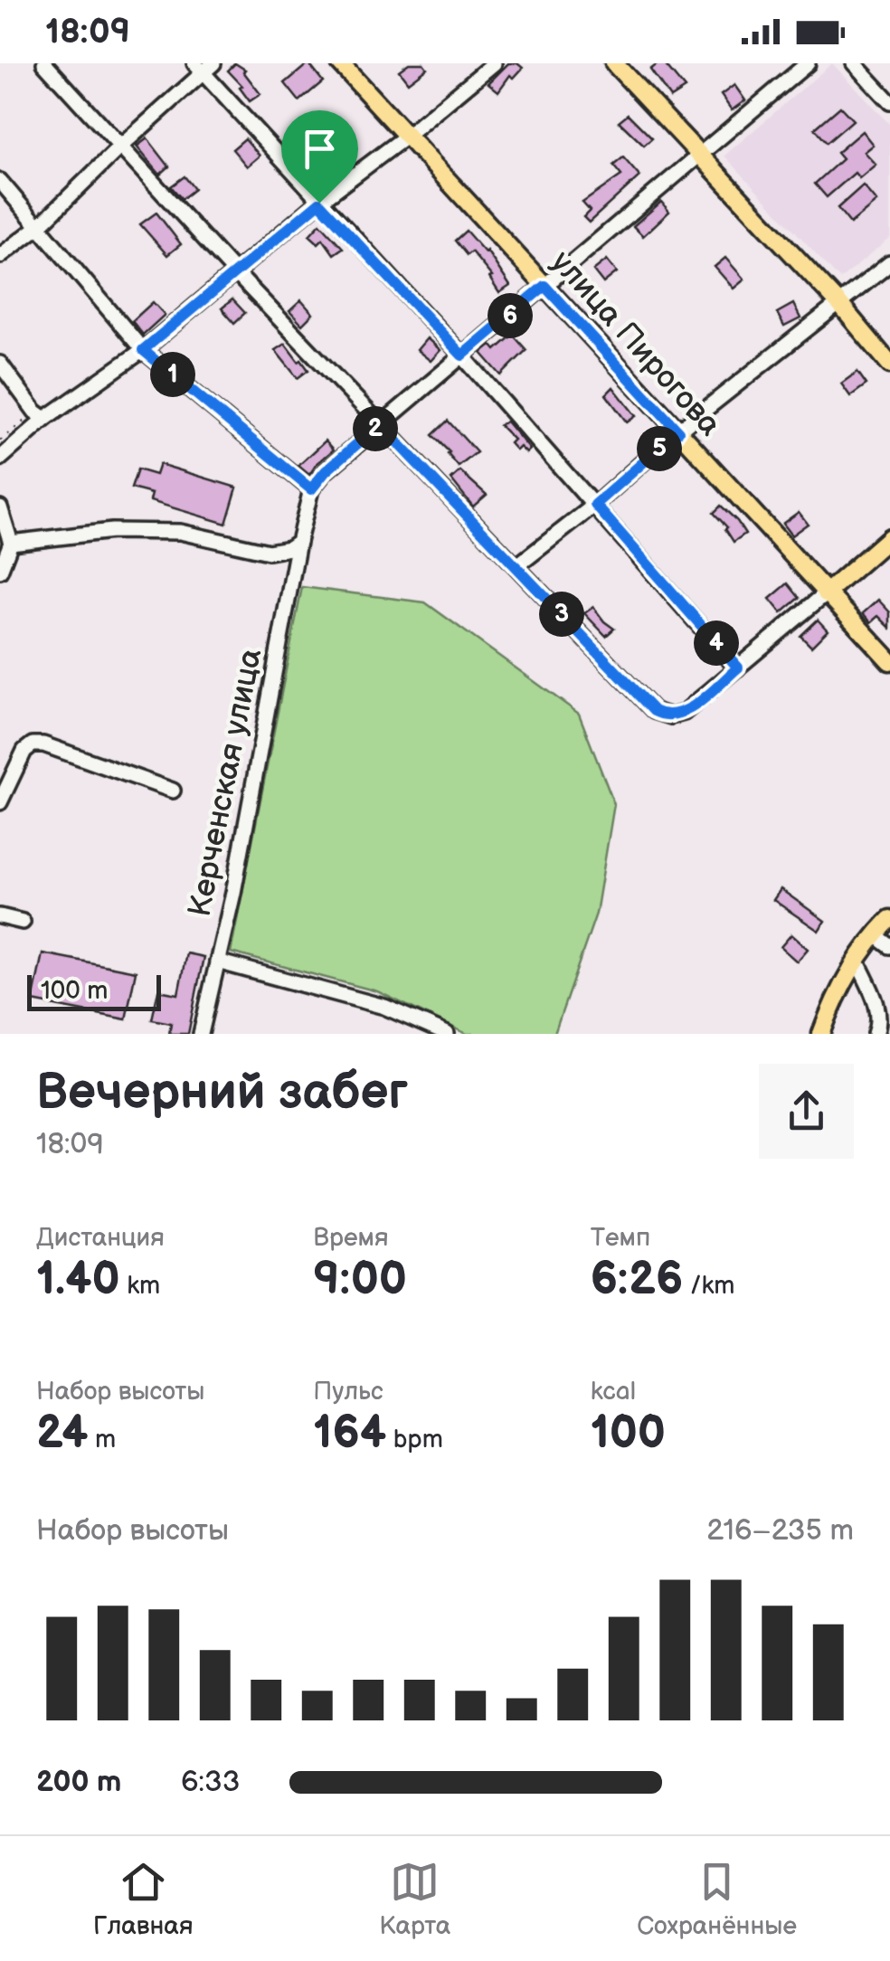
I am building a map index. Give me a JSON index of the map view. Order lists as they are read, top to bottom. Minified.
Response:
{"streets":{"main road":["улица Пирогова"],"street":["Керченская улица"]},"scale_bar":"100 m","page":{"status":"18:09","pins":["6","1","2","5","3","4"],"scale":"100 m","heading":["Вечерний забег","18:09"],"stats":[["Дистанция","1.40 km"],["Время","9:00"],["Темп","6:26 /km"],["Набор высоты","24 m"],["Пульс","164 bpm"],["kcal","100"]],"chart":["Набор высоты","216–235 m"],"list":[{"name":"200 m","note":"6:33"}],"tabs":["Главная","Карта","Сохранённые"]}}
